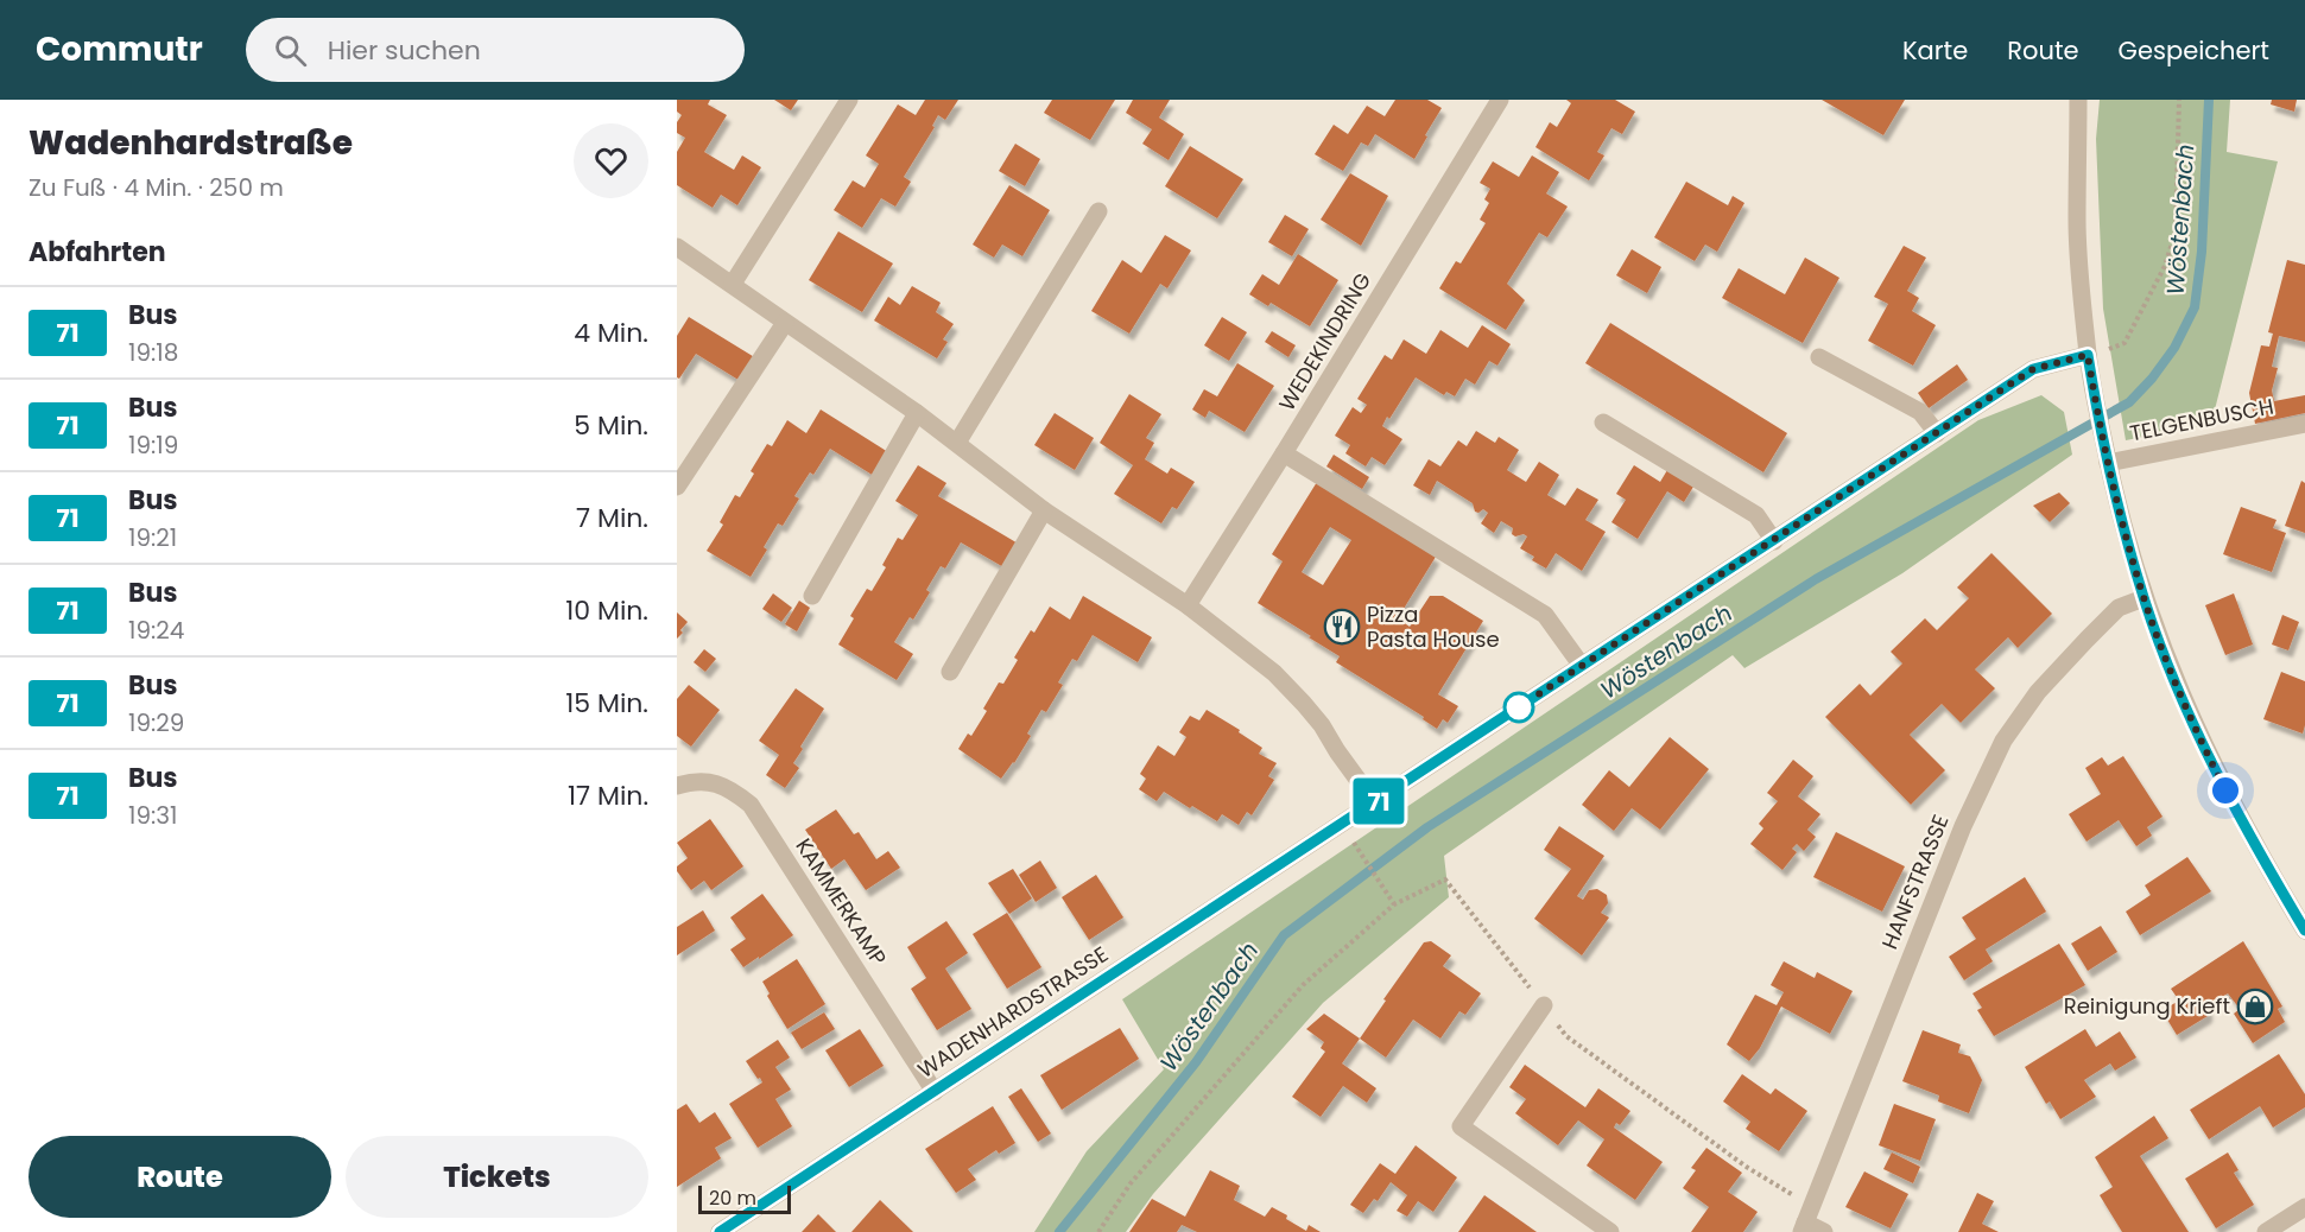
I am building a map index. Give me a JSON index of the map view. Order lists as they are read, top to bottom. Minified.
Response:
{"streets":{"street":["WEDEKINDRING","TELGENBUSCH","HANFSTRASSE","KAMMERKAMP","WADENHARDSTRASSE"]},"crossings":[["KAMMERKAMP","WADENHARDSTRASSE"]],"water":["Wöstenbach"],"places":{"restaurant":["Pizza Pasta House"],"shop":["Reinigung Krieft"]},"lines":["bus line 71"],"scale_bar":"20 m","page":{"header":"Commutr","search":"Hier suchen","nav":["Karte","Route","Gespeichert"],"heading":[["Wadenhardstraße","Zu Fuß · 4 Min. · 250 m"],"Abfahrten"],"on_map":"71","list":[{"mark":"71","name":"Bus","note":"19:18","value":"4 Min."},{"mark":"71","name":"Bus","note":"19:19","value":"5 Min."},{"mark":"71","name":"Bus","note":"19:21","value":"7 Min."},{"mark":"71","name":"Bus","note":"19:24","value":"10 Min."},{"mark":"71","name":"Bus","note":"19:29","value":"15 Min."},{"mark":"71","name":"Bus","note":"19:31","value":"17 Min."}],"buttons":["Route","Tickets"],"scale":"20 m"}}
